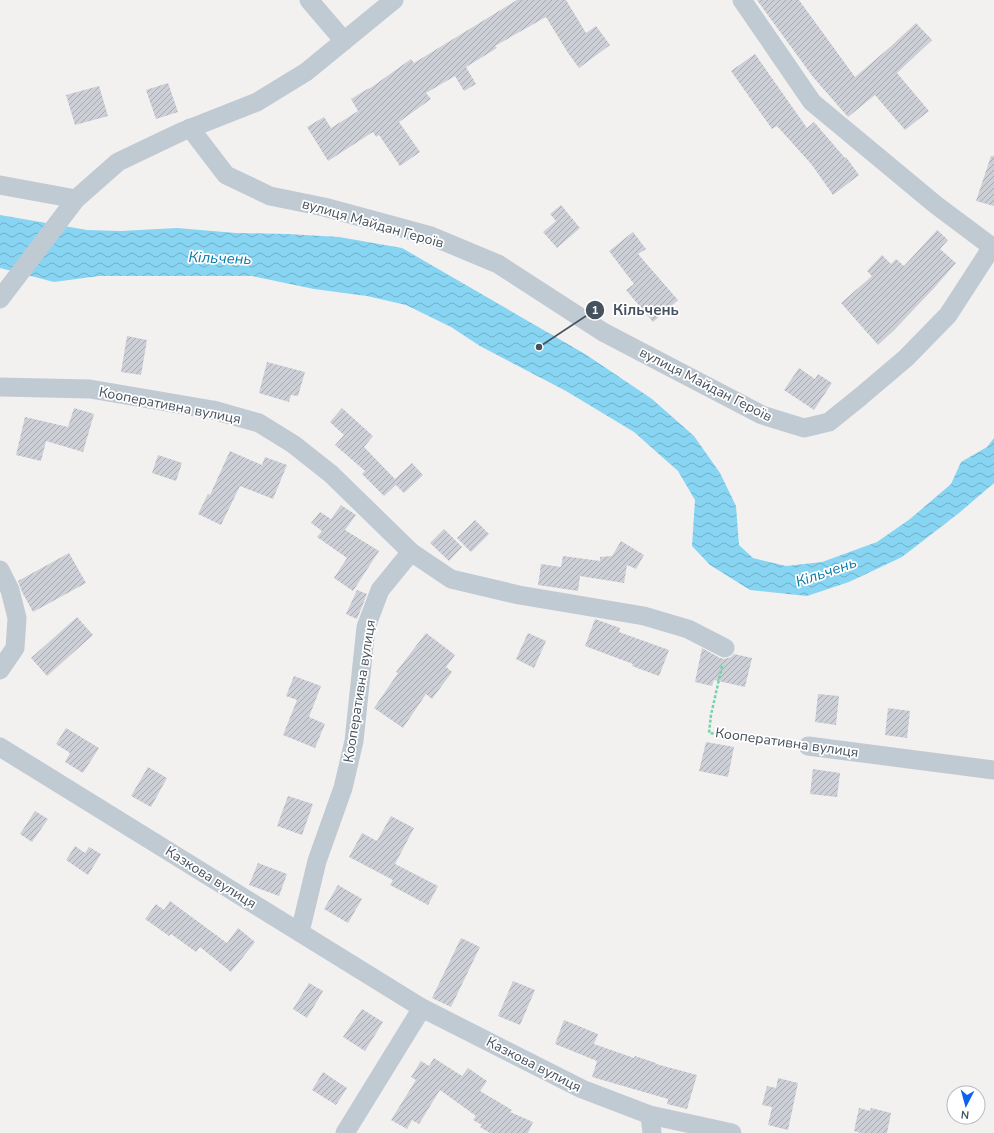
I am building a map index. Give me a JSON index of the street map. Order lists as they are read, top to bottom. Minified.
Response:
{"streets":{"street":["вулиця Майдан Героїв","Кооперативна вулиця","Казкова вулиця"]},"crossings":[["Кооперативна вулиця","Казкова вулиця"]],"water":["Кільчень"],"places":["Кільчень"],"north":"bottom"}
